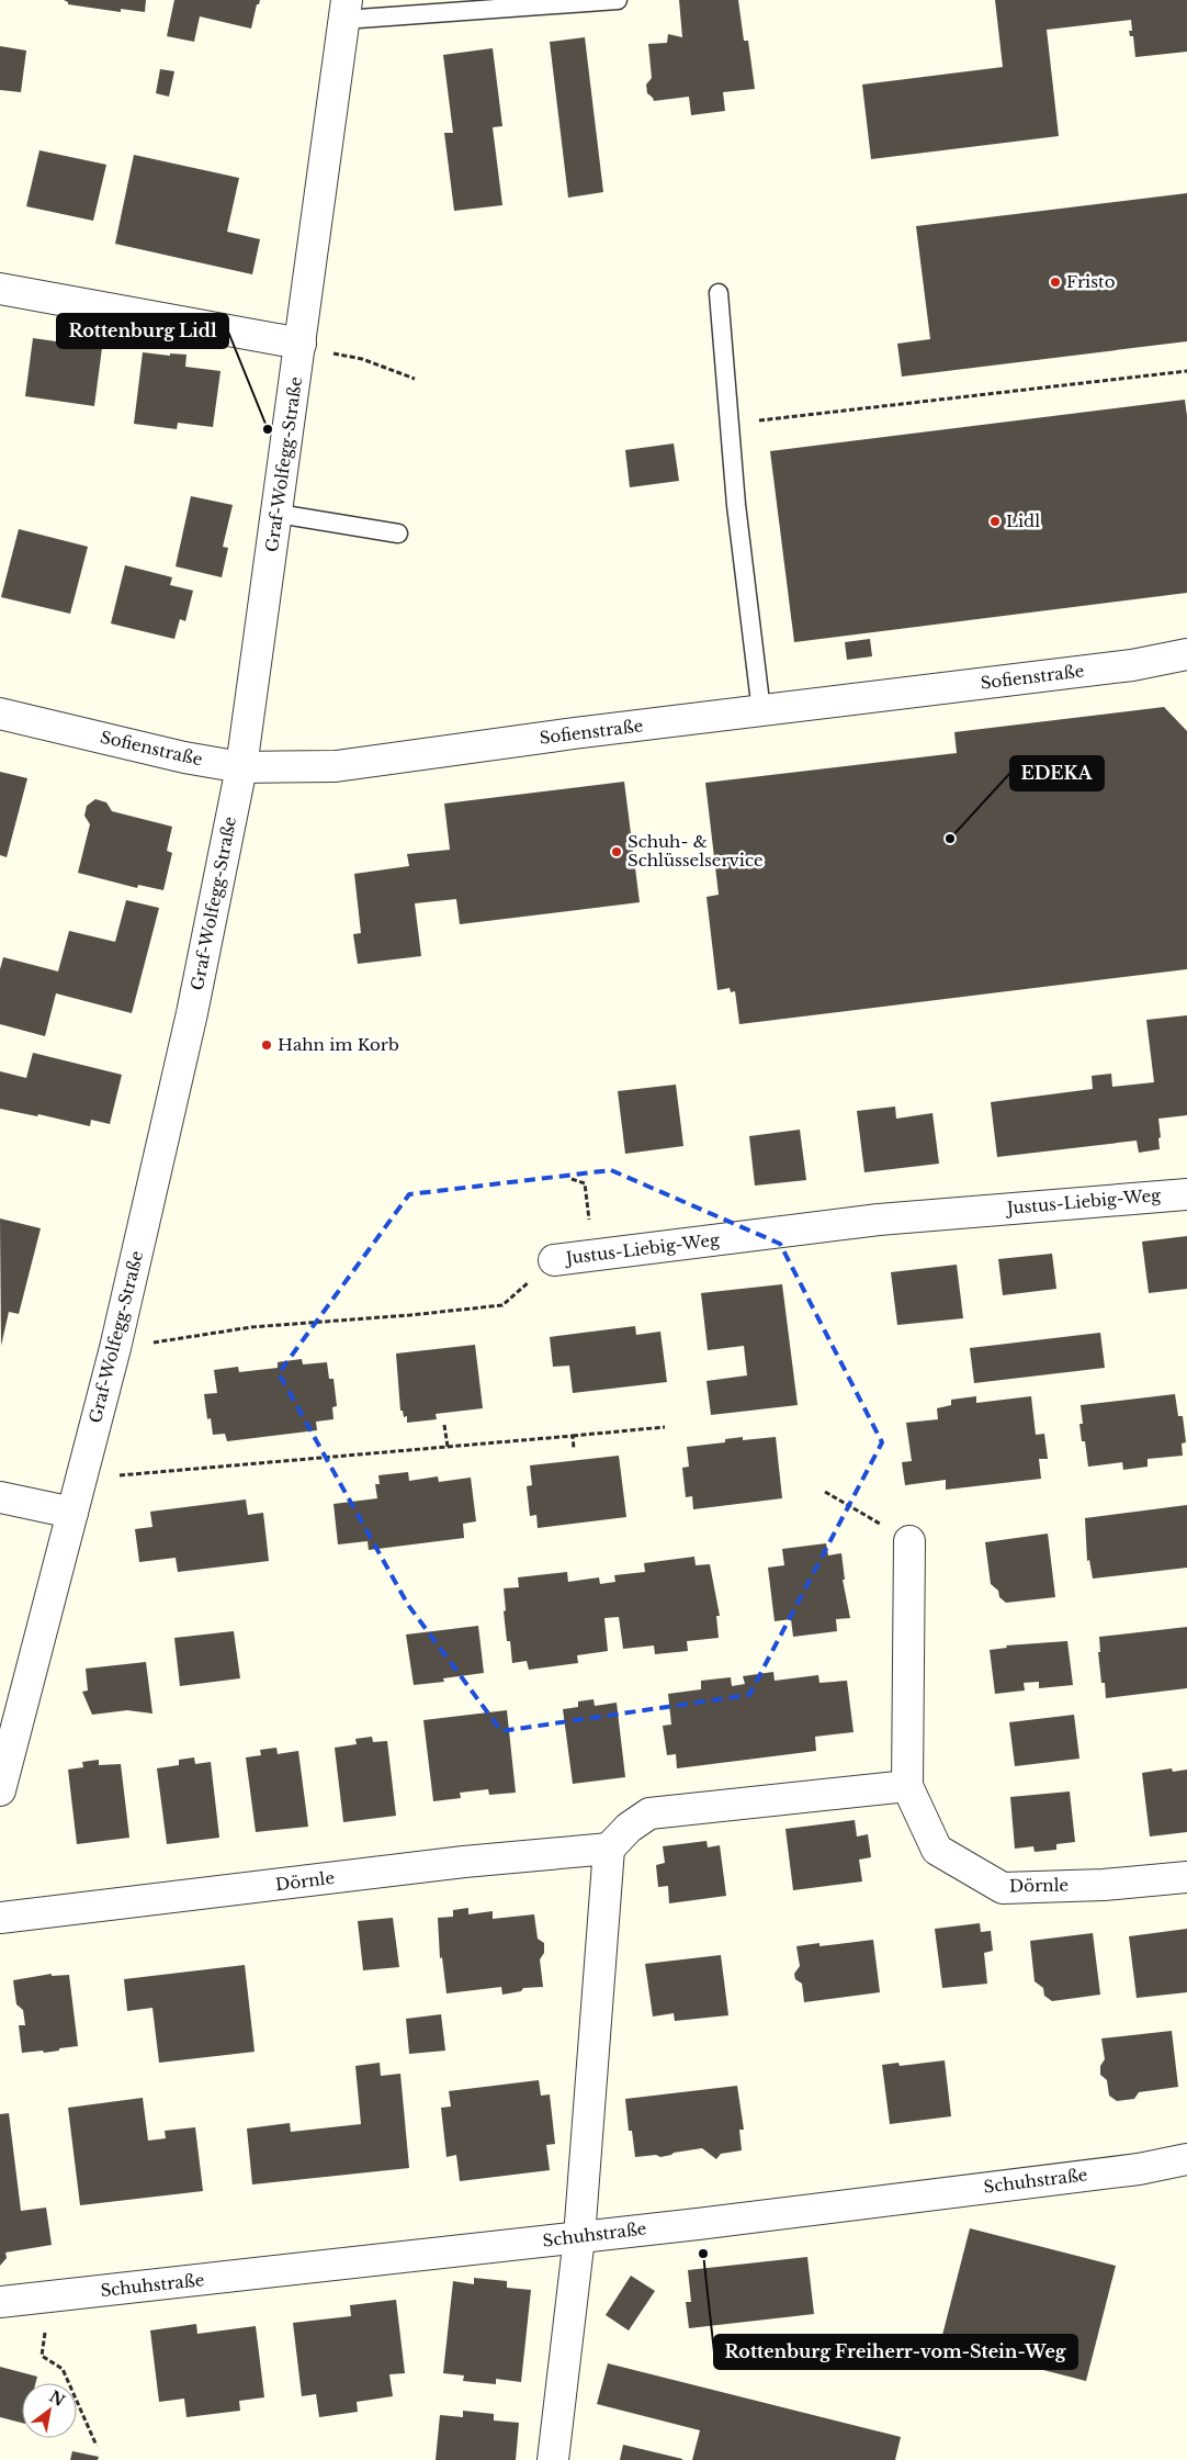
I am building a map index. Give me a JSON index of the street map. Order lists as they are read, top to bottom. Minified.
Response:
{"streets":{"street":["Graf-Wolfegg-Straße","Sofienstraße","Justus-Liebig-Weg","Dörnle","Schuhstraße"]},"crossings":[["Graf-Wolfegg-Straße","Sofienstraße"],["Graf-Wolfegg-Straße","Justus-Liebig-Weg"]],"places":["Fristo","Rottenburg Lidl","Lidl","EDEKA","Schuh- & Schlüsselservice","Hahn im Korb","Rottenburg Freiherr-vom-Stein-Weg"],"north":"top right"}
